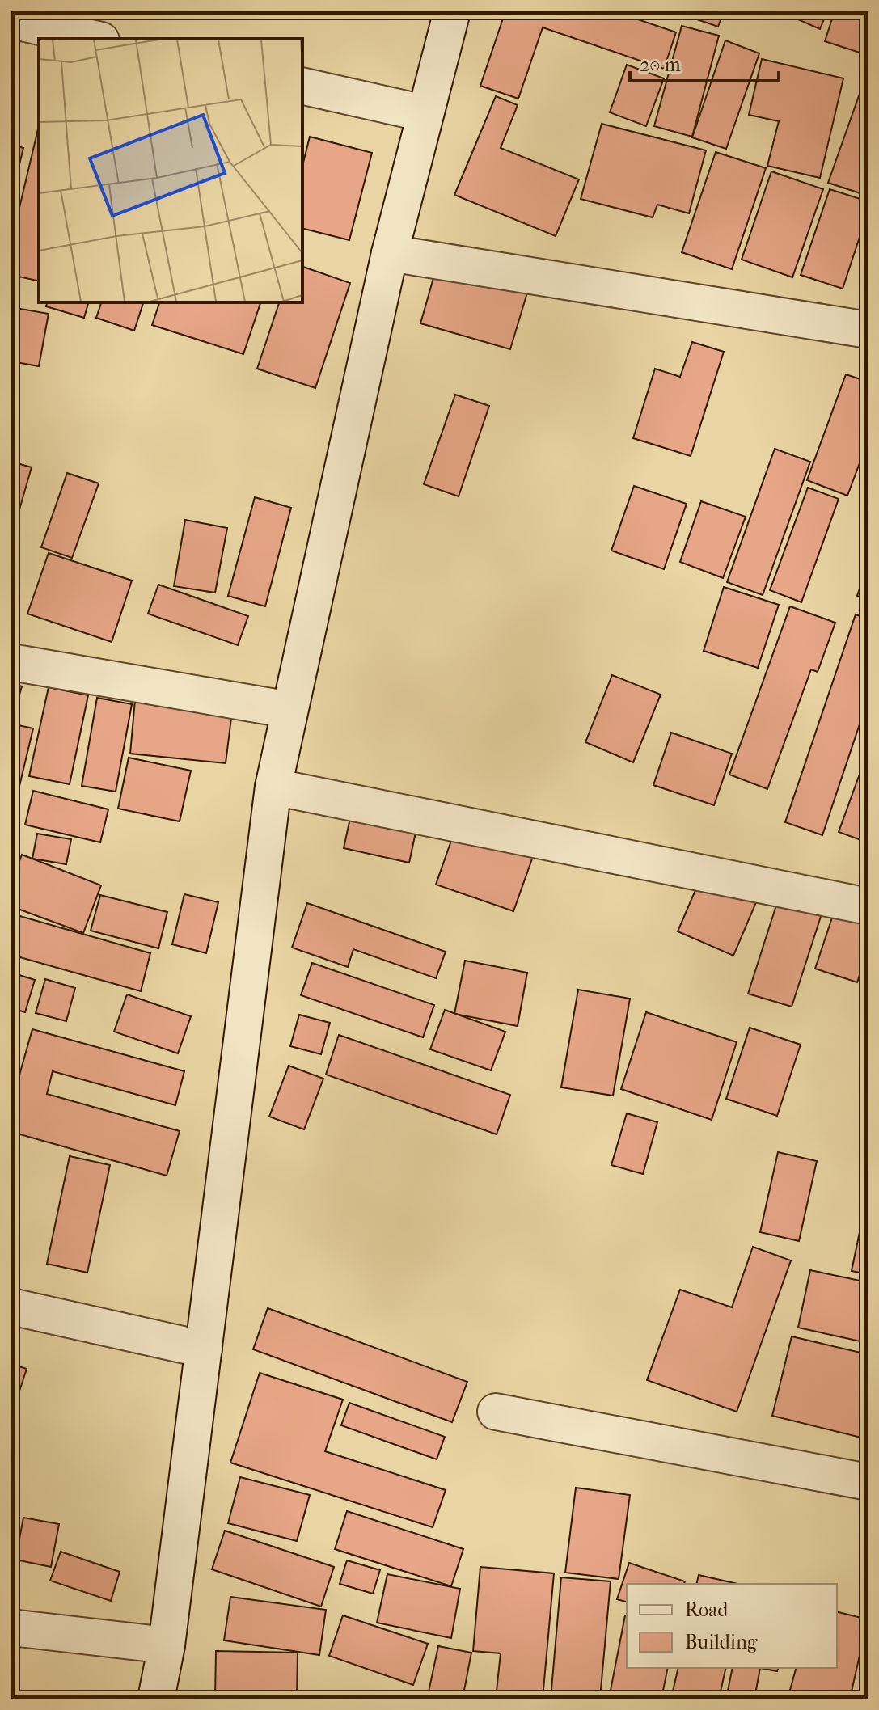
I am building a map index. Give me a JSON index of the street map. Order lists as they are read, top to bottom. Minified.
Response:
{"legend":["Road","Building"],"scale_bar":"20 m"}
